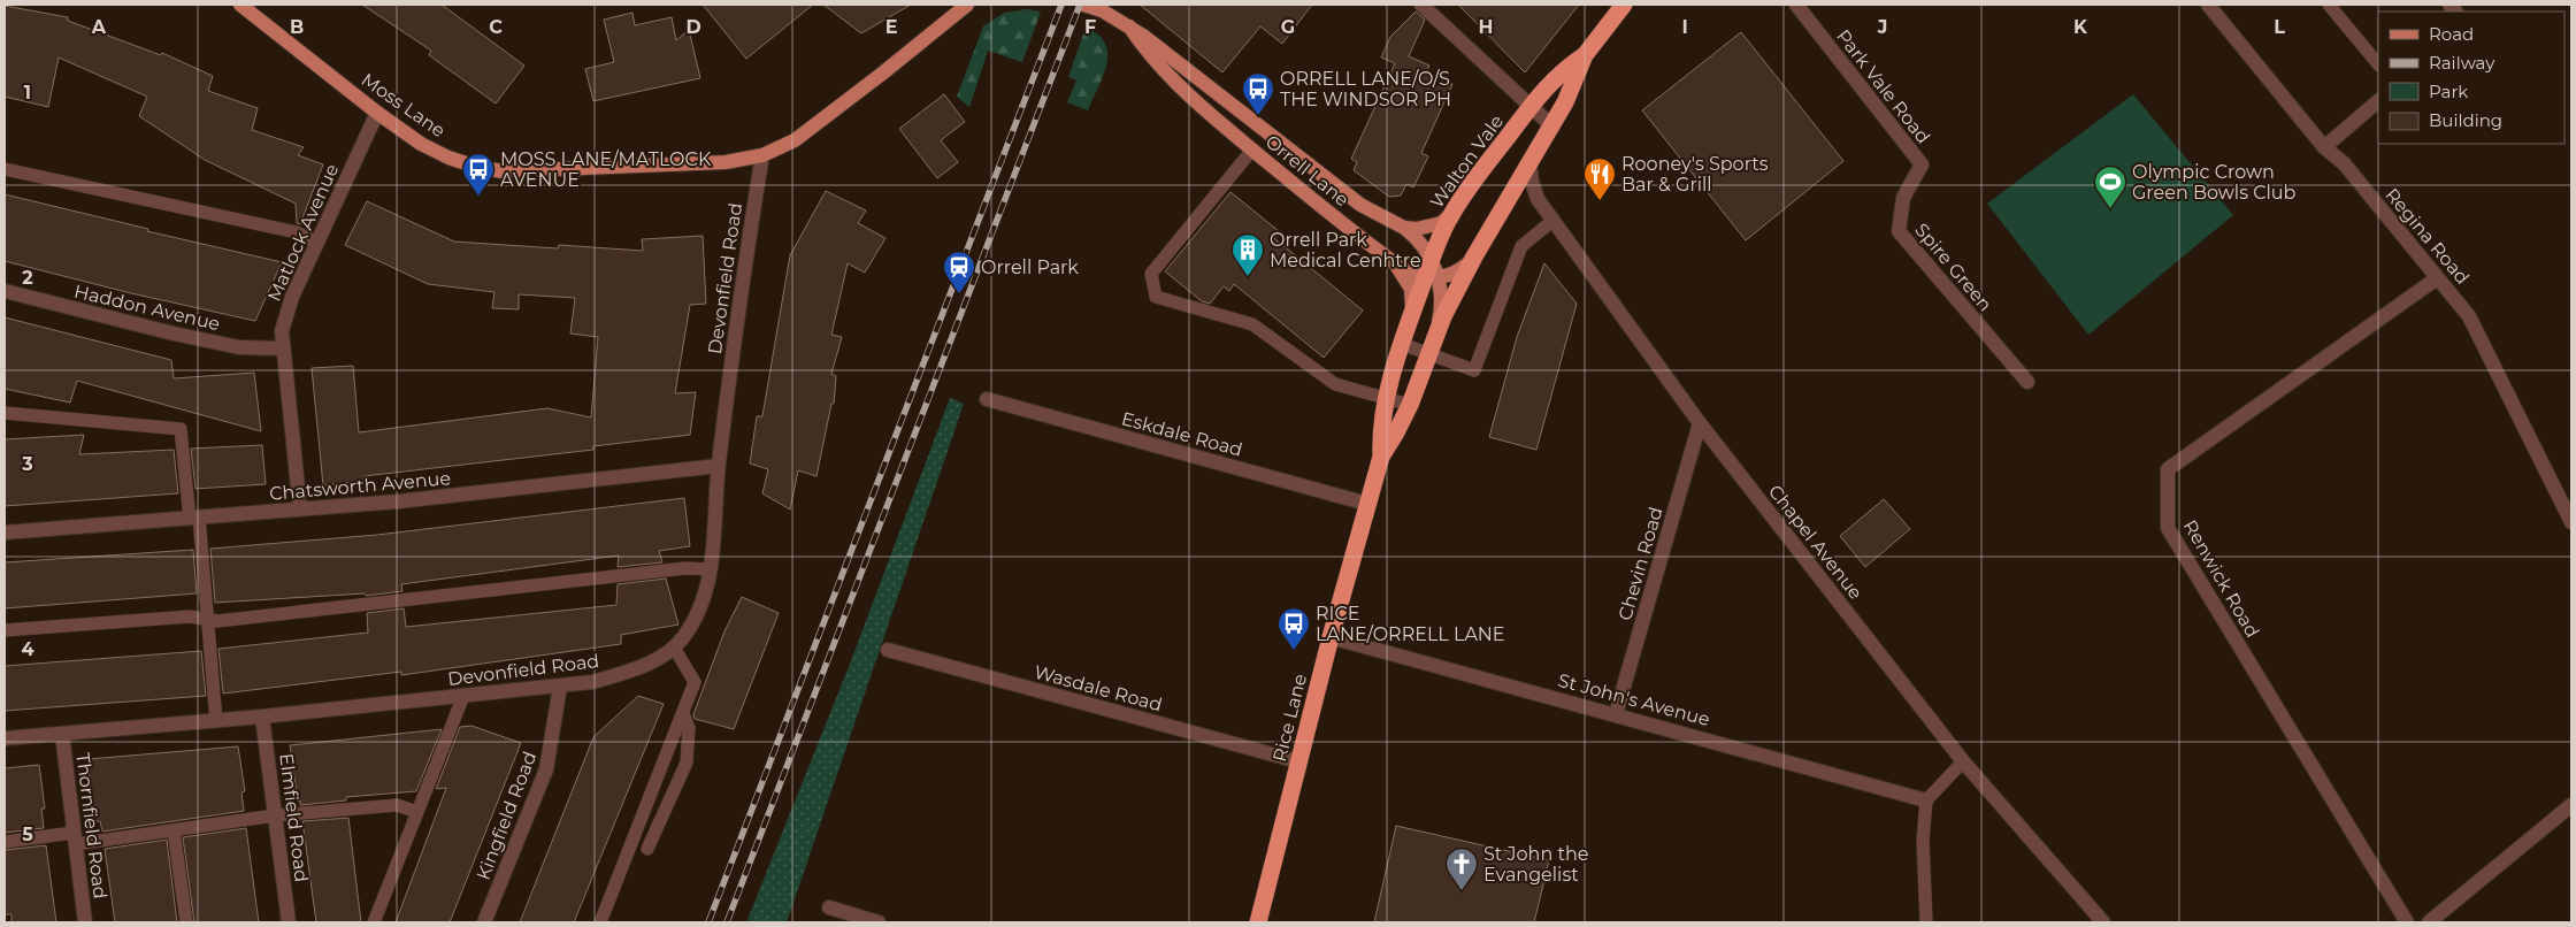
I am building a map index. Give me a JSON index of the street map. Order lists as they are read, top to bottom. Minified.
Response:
{"streets":{"highway":["Walton Vale","Rice Lane"],"main road":["Moss Lane","Orrell Lane"],"street":["Park Vale Road","Matlock Avenue","Regina Road","Spire Green","Devonfield Road","Haddon Avenue","Eskdale Road","Chatsworth Avenue","Chapel Avenue","Chevin Road","Renwick Road","Wasdale Road","St John's Avenue","Kingfield Road","Elmfield Road","Thornfield Road"]},"crossings":[["Park Vale Road","Spire Green"],["Moss Lane","Matlock Avenue"],["Moss Lane","Devonfield Road"],["Walton Vale","Orrell Lane"],["Walton Vale","Chapel Avenue"],["Walton Vale","Rice Lane"],["Matlock Avenue","Haddon Avenue"],["Matlock Avenue","Chatsworth Avenue"],["Regina Road","Renwick Road"],["Devonfield Road","Chatsworth Avenue"],["Devonfield Road","Kingfield Road"],["Devonfield Road","Elmfield Road"],["Devonfield Road","Thornfield Road"],["Eskdale Road","Rice Lane"],["Chapel Avenue","Chevin Road"],["Chevin Road","St John's Avenue"],["Wasdale Road","Rice Lane"],["St John's Avenue","Rice Lane"]],"places":{"bus stop":["ORRELL LANE/O/S THE WINDSOR PH","MOSS LANE/MATLOCK AVENUE","RICE LANE/ORRELL LANE"],"restaurant":["Rooney's Sports Bar & Grill"],"sports":["Olympic Crown Green Bowls Club"],"building":["Orrell Park Medical Cenhtre"],"station":["Orrell Park"],"church":["St John the Evangelist"]},"legend":["Road","Railway","Park","Building"],"grid":{"columns":["A","B","C","D","E","F","G","H","I","J","K","L"],"rows":["1","2","3","4","5"]}}
